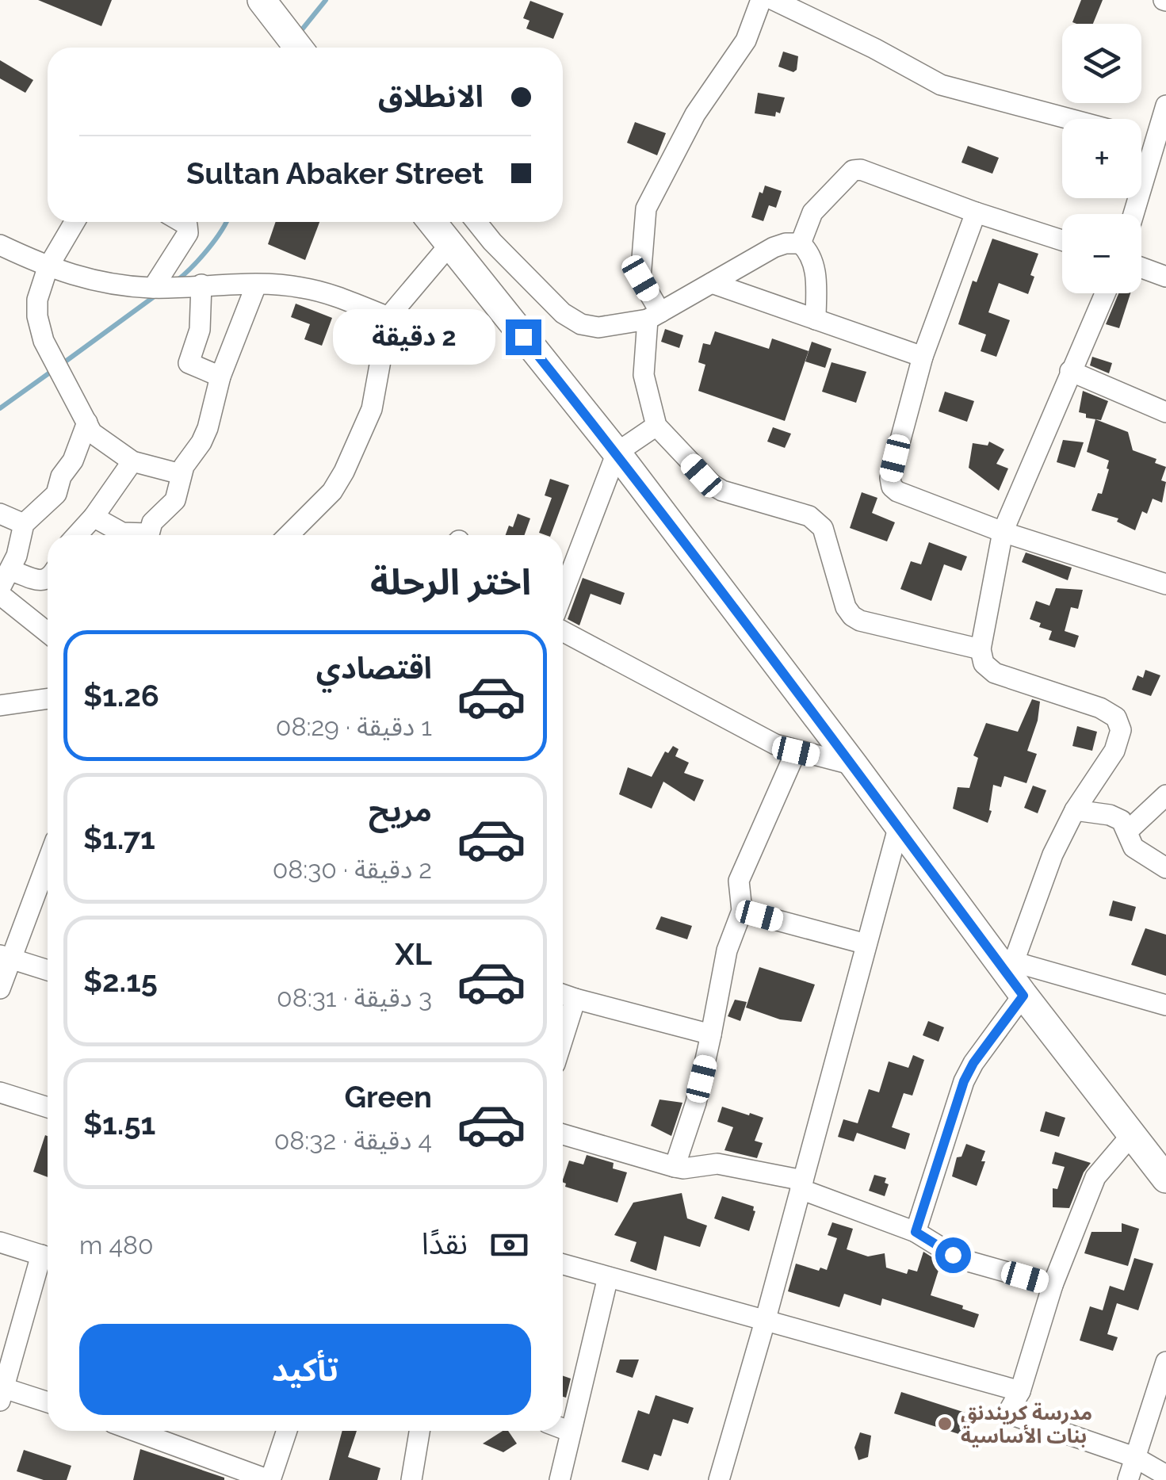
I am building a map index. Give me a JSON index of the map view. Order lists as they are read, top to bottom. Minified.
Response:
{"places":["مدرسة كريندنق بنات الأساسية"],"page":{"map_buttons":["+","−"],"banner":["الانطلاق","Sultan Abaker Street"],"bubble":"2 دقيقة","heading":"اختر الرحلة","list":[{"name":"اقتصادي","note":"1 دقيقة · 08:29","value":"$1.26"},{"name":"مريح","note":"2 دقيقة · 08:30","value":"$1.71"},{"name":"XL","note":"3 دقيقة · 08:31","value":"$2.15"},{"name":"Green","note":"4 دقيقة · 08:32","value":"$1.51"}],"pay":["نقدًا","480 m"],"buttons":"تأكيد"}}
